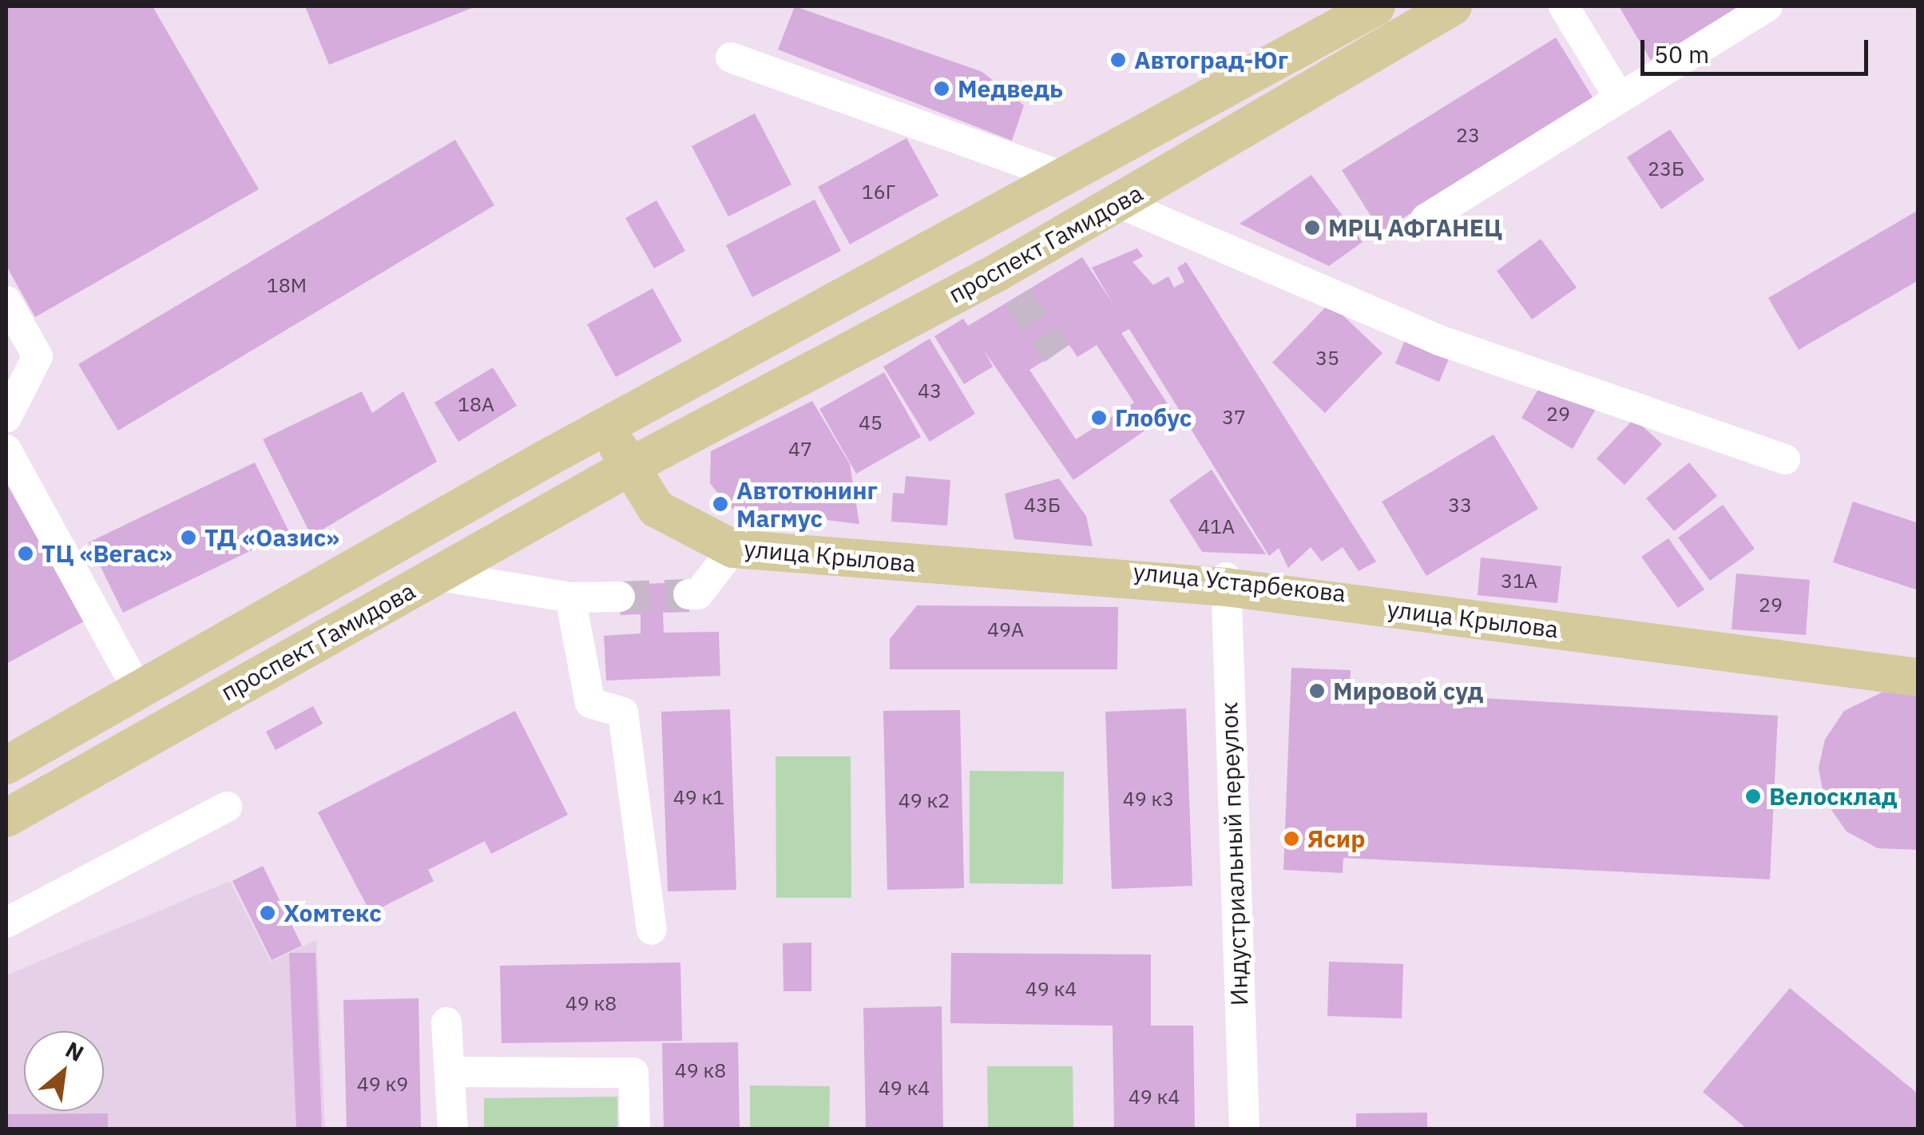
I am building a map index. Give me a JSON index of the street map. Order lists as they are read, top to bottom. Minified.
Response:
{"streets":{"main road":["проспект Гамидова","улица Крылова","улица Устарбекова"],"street":["Индустриальный переулок"]},"crossings":[["проспект Гамидова","улица Крылова"],["улица Крылова","улица Устарбекова"],["улица Крылова","Индустриальный переулок"],["улица Устарбекова","Индустриальный переулок"]],"places":["Автоград-Юг","Медведь","МРЦ АФГАНЕЦ","Глобус","Автотюнинг Магмус","ТД «Оазис»","ТЦ «Вегас»","Мировой суд","Велосклад","Ясир","Хомтекс"],"house_numbers":["23","23Б","16Г","18М","35","43","18А","29","37","45","47","43Б","33","41А","31А","29","49А","49 к1","49 к3","49 к2","49 к4","49 к8","49 к8","49 к9","49 к4","49 к4"],"scale_bar":"50 m","north":"top right"}
